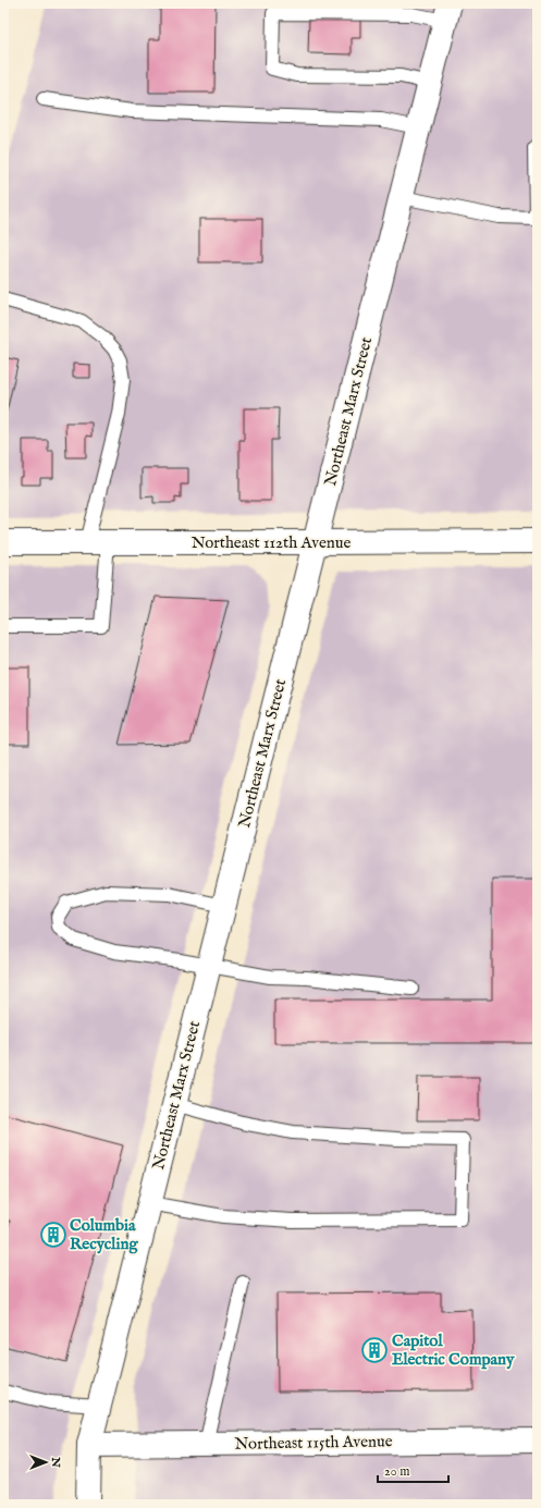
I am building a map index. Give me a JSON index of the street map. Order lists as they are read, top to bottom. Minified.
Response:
{"streets":{"street":["Northeast Marx Street","Northeast 112th Avenue","Northeast 115th Avenue"]},"crossings":[["Northeast Marx Street","Northeast 112th Avenue"],["Northeast Marx Street","Northeast 115th Avenue"]],"places":{"building":["Columbia Recycling","Capitol Electric Company"]},"scale_bar":"20 m","north":"right"}
